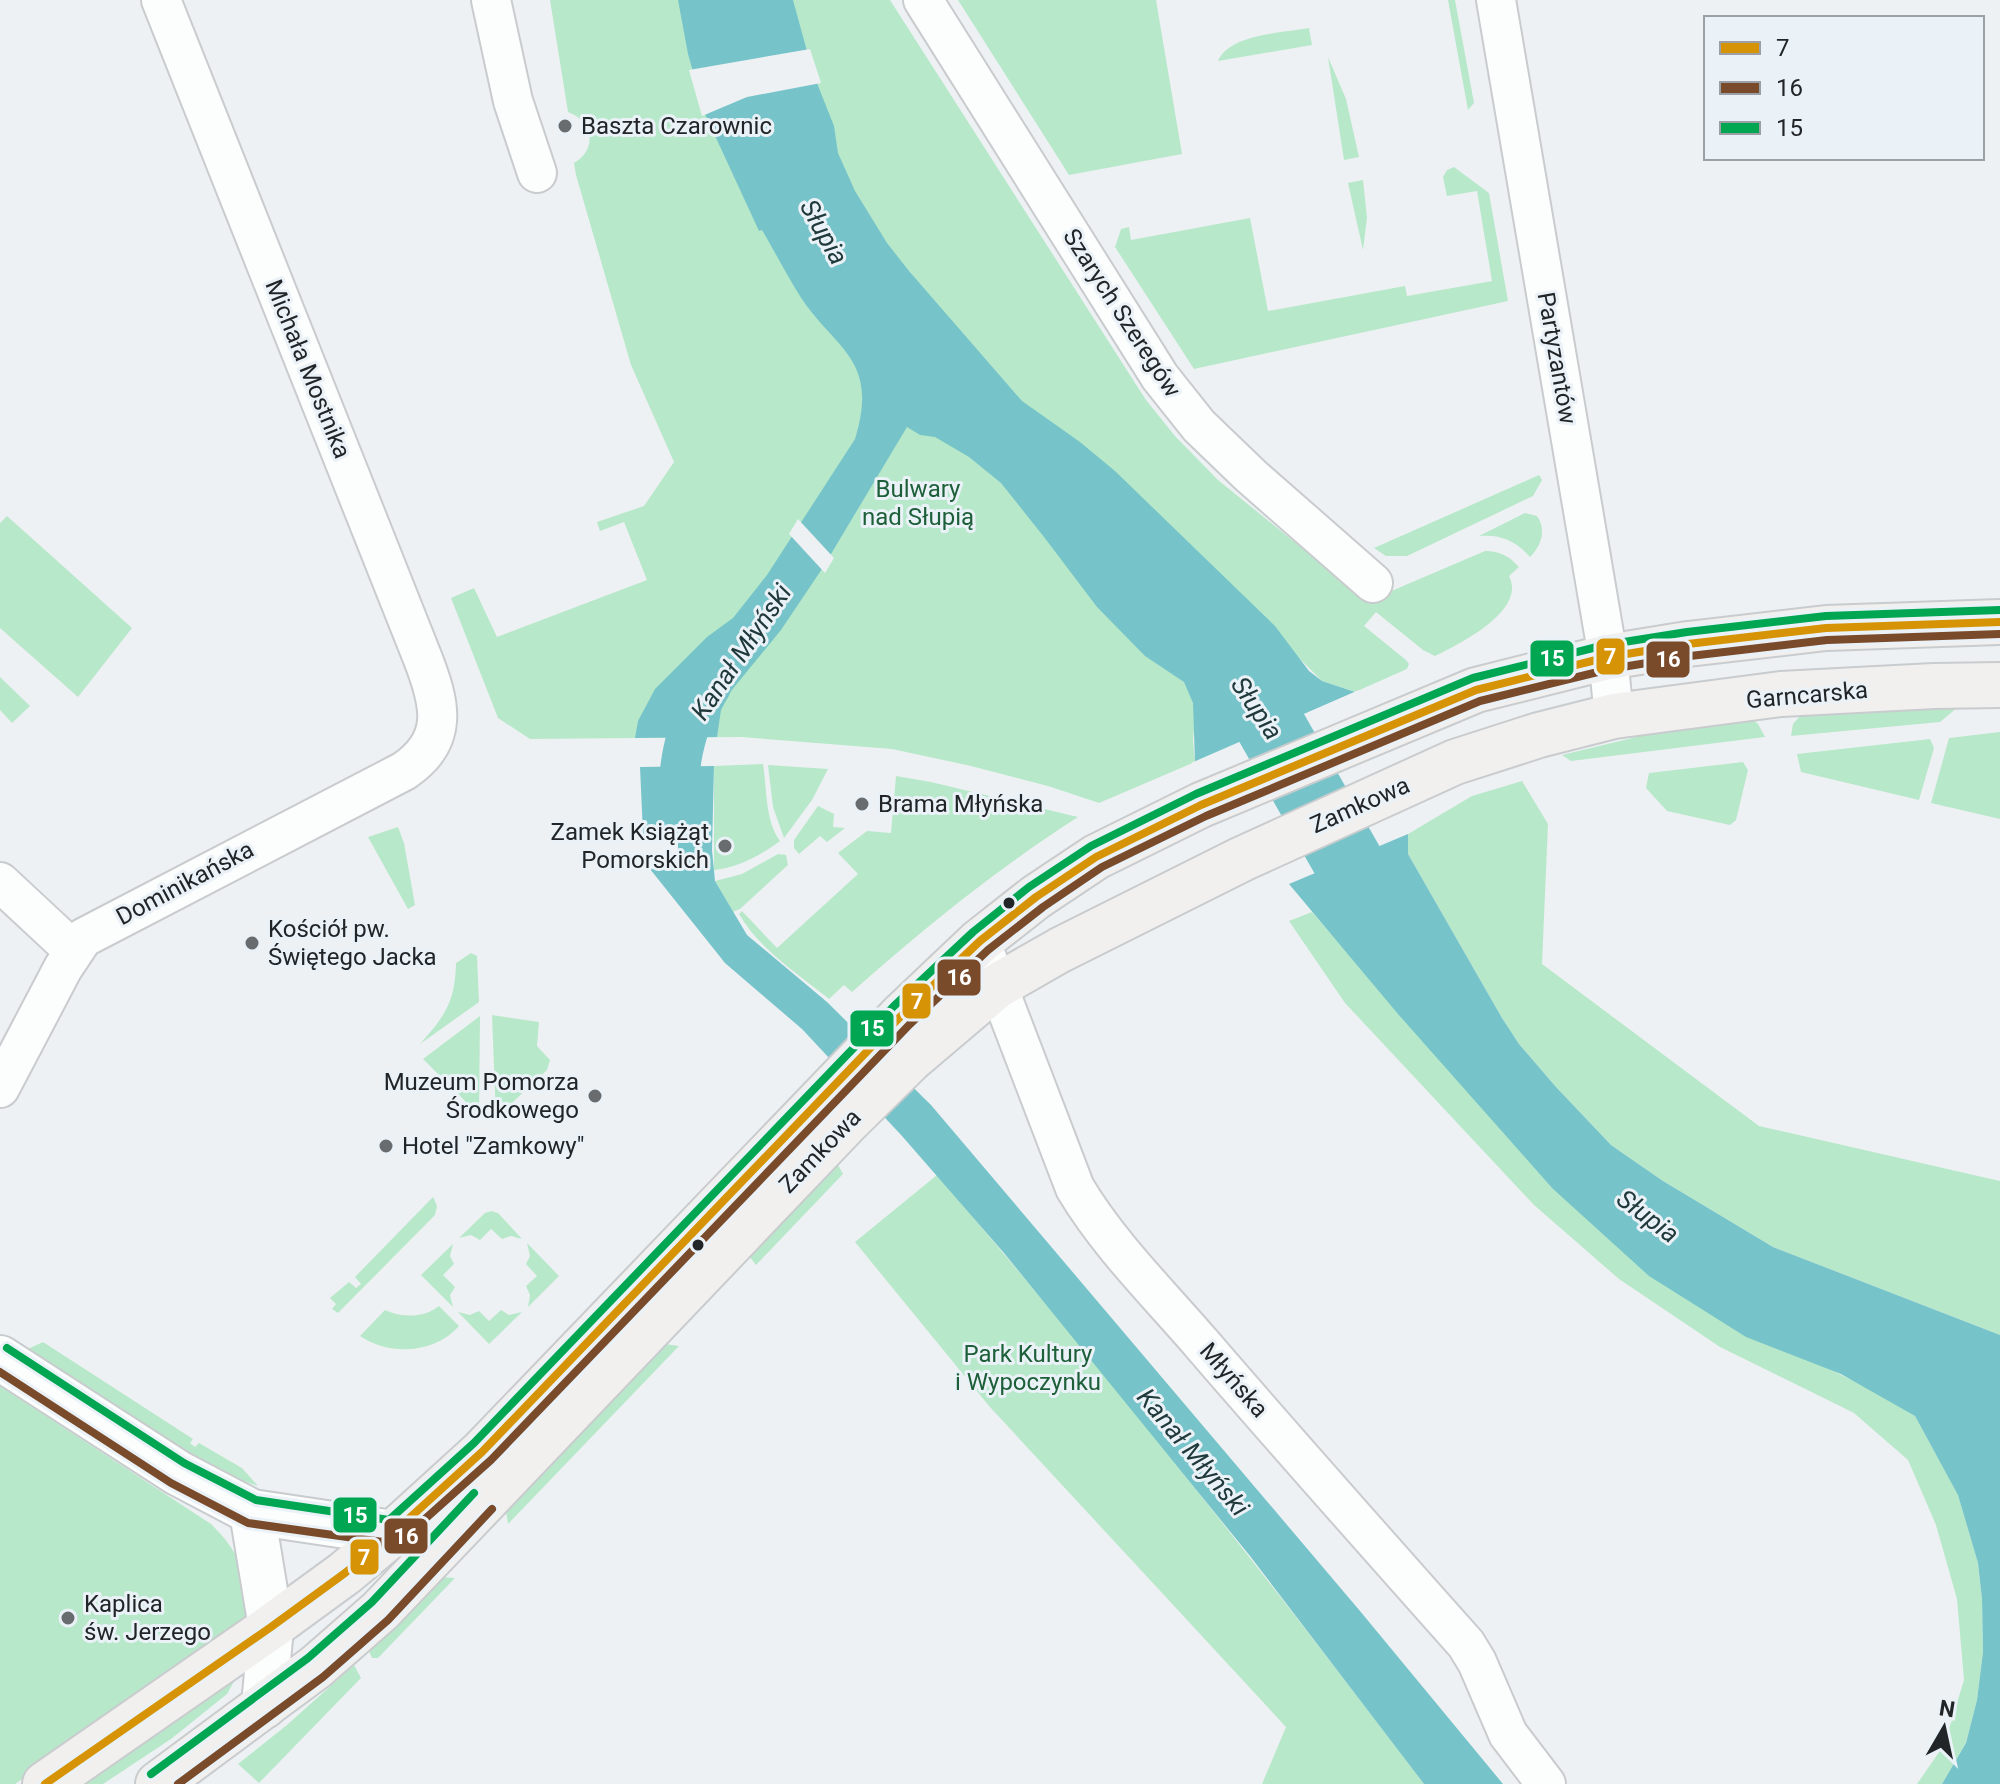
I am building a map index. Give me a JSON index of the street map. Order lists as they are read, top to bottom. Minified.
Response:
{"streets":{"main road":["Garncarska","Zamkowa"],"street":["Szarych Szeregów","Partyzantów","Michała Mostnika","Dominikańska","Młyńska"]},"crossings":[["Partyzantów","Garncarska"],["Partyzantów","Zamkowa"],["Michała Mostnika","Dominikańska"],["Garncarska","Zamkowa"],["Zamkowa","Młyńska"]],"water":["Słupia","Kanał Młyński"],"parks":["Bulwary nad Słupią","Park Kultury i Wypoczynku"],"places":["Baszta Czarownic","Brama Młyńska","Zamek Książąt Pomorskich","Kościół pw. Świętego Jacka","Muzeum Pomorza Środkowego","Hotel \"Zamkowy\"","Kaplica św. Jerzego"],"lines":["transit line 15","transit line 7","transit line 16"],"legend":["7","16","15"],"north":"top"}
